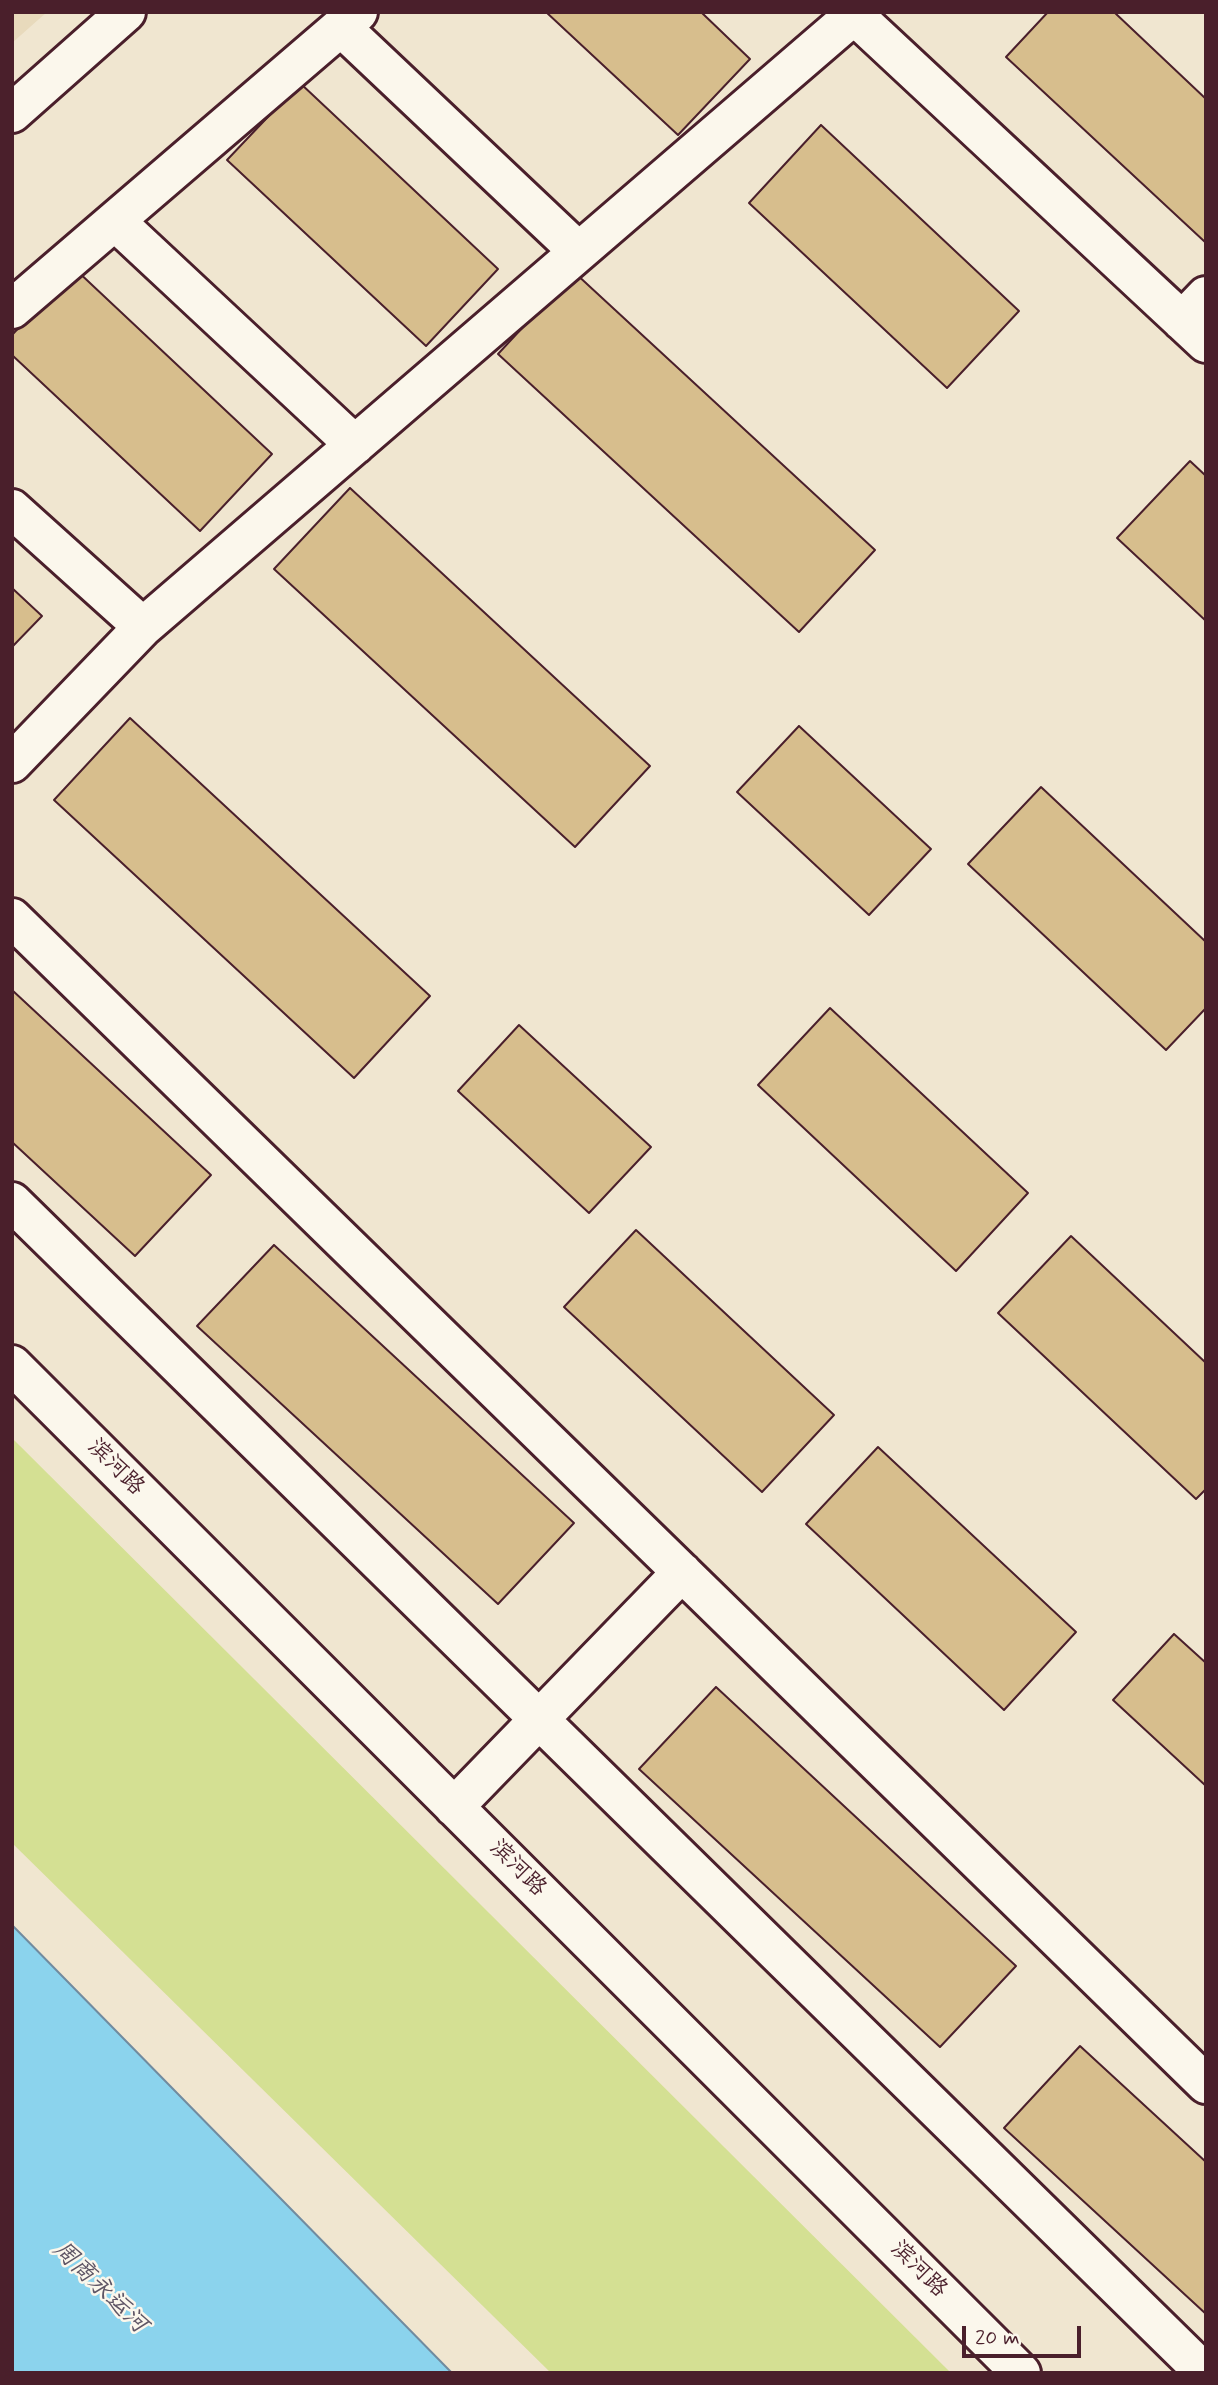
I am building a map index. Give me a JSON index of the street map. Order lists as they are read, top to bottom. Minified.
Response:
{"streets":{"street":["滨河路"]},"water":["周商永运河"],"scale_bar":"20 m"}
